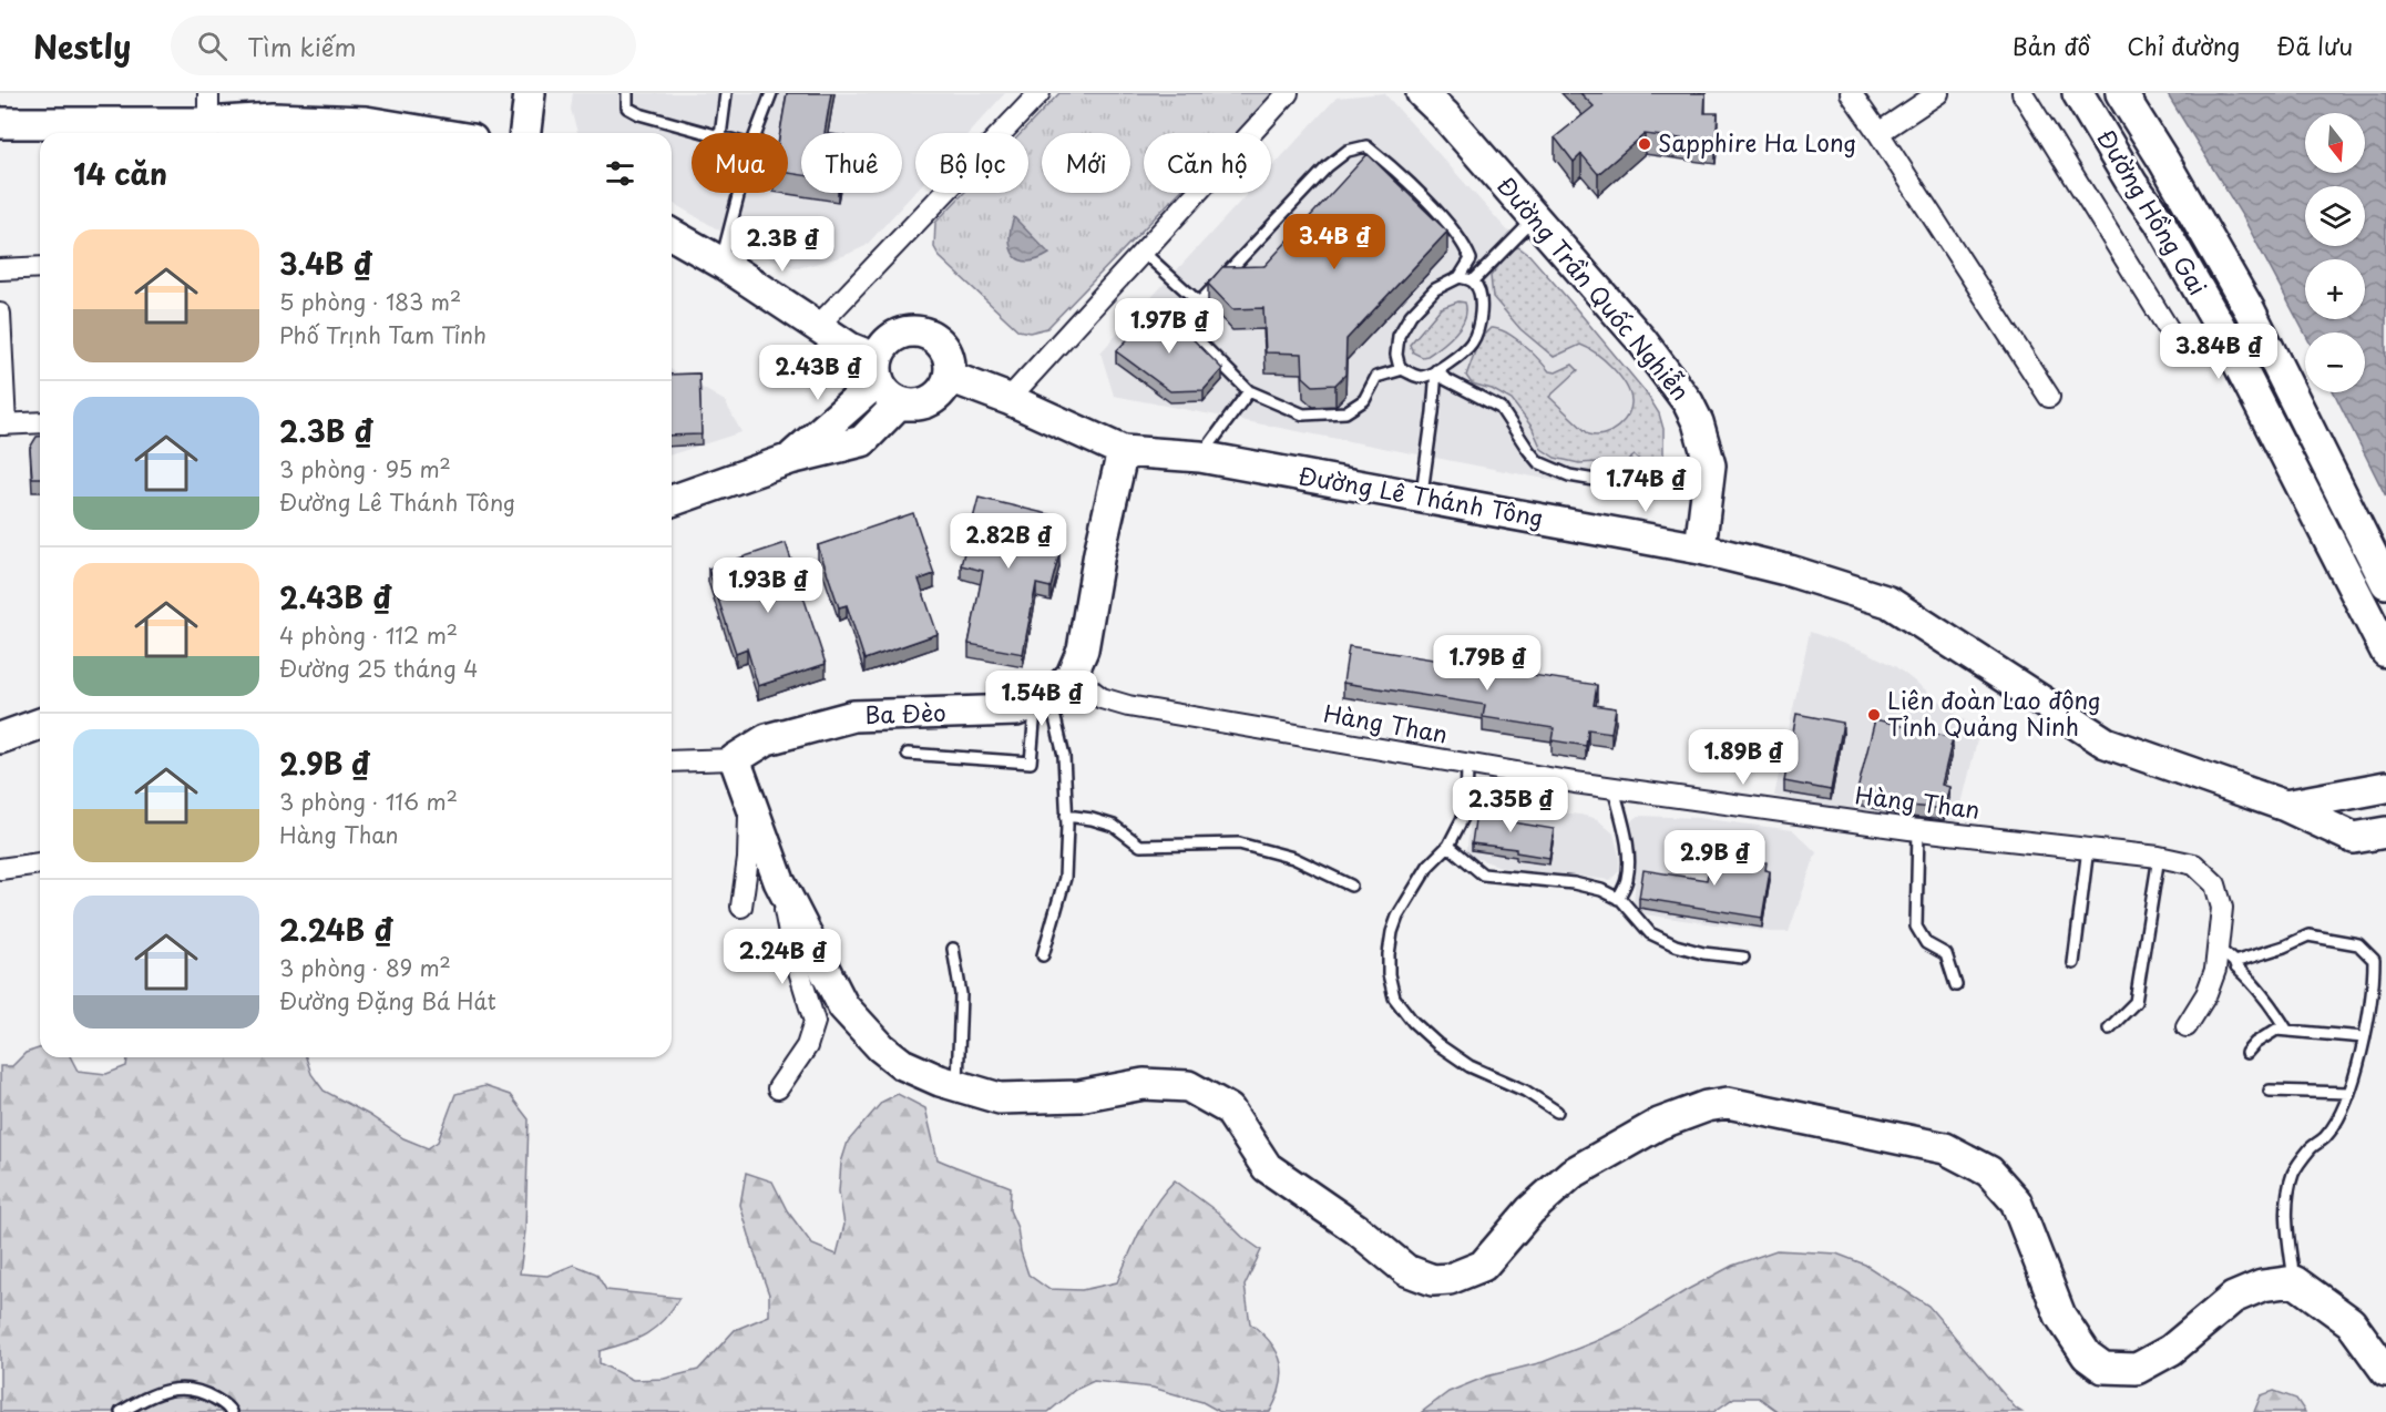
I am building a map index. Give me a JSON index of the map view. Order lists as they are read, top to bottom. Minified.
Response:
{"streets":{"street":["Đường Hồng Gai","Đường Trần Quốc Nghiễn","Đường Lê Thánh Tông","Ba Đèo","Hàng Than"]},"crossings":[["Đường Trần Quốc Nghiễn","Đường Lê Thánh Tông"]],"places":["Sapphire Ha Long","Liên đoàn Lao động Tỉnh Quảng Ninh"],"north":"bottom","page":{"header":"Nestly","search":"Tìm kiếm","nav":["Bản đồ","Chỉ đường","Đã lưu"],"map_buttons":["+","−"],"chip":["Mua","Thuê","Bộ lọc","Mới","Căn hộ"],"heading":"14 căn","list":[{"name":"3.4B ₫","note":"5 phòng · 183 m² · Phố Trịnh Tam Tỉnh"},{"name":"2.3B ₫","note":"3 phòng · 95 m² · Đường Lê Thánh Tông"},{"name":"2.43B ₫","note":"4 phòng · 112 m² · Đường 25 tháng 4"},{"name":"2.9B ₫","note":"3 phòng · 116 m² · Hàng Than"},{"name":"2.24B ₫","note":"3 phòng · 89 m² · Đường Đặng Bá Hát"}],"price":["3.4B ₫","2.3B ₫","1.97B ₫","3.84B ₫","2.43B ₫","1.74B ₫","2.82B ₫","1.93B ₫","1.79B ₫","1.54B ₫","1.89B ₫","2.35B ₫","2.9B ₫","2.24B ₫"]}}
